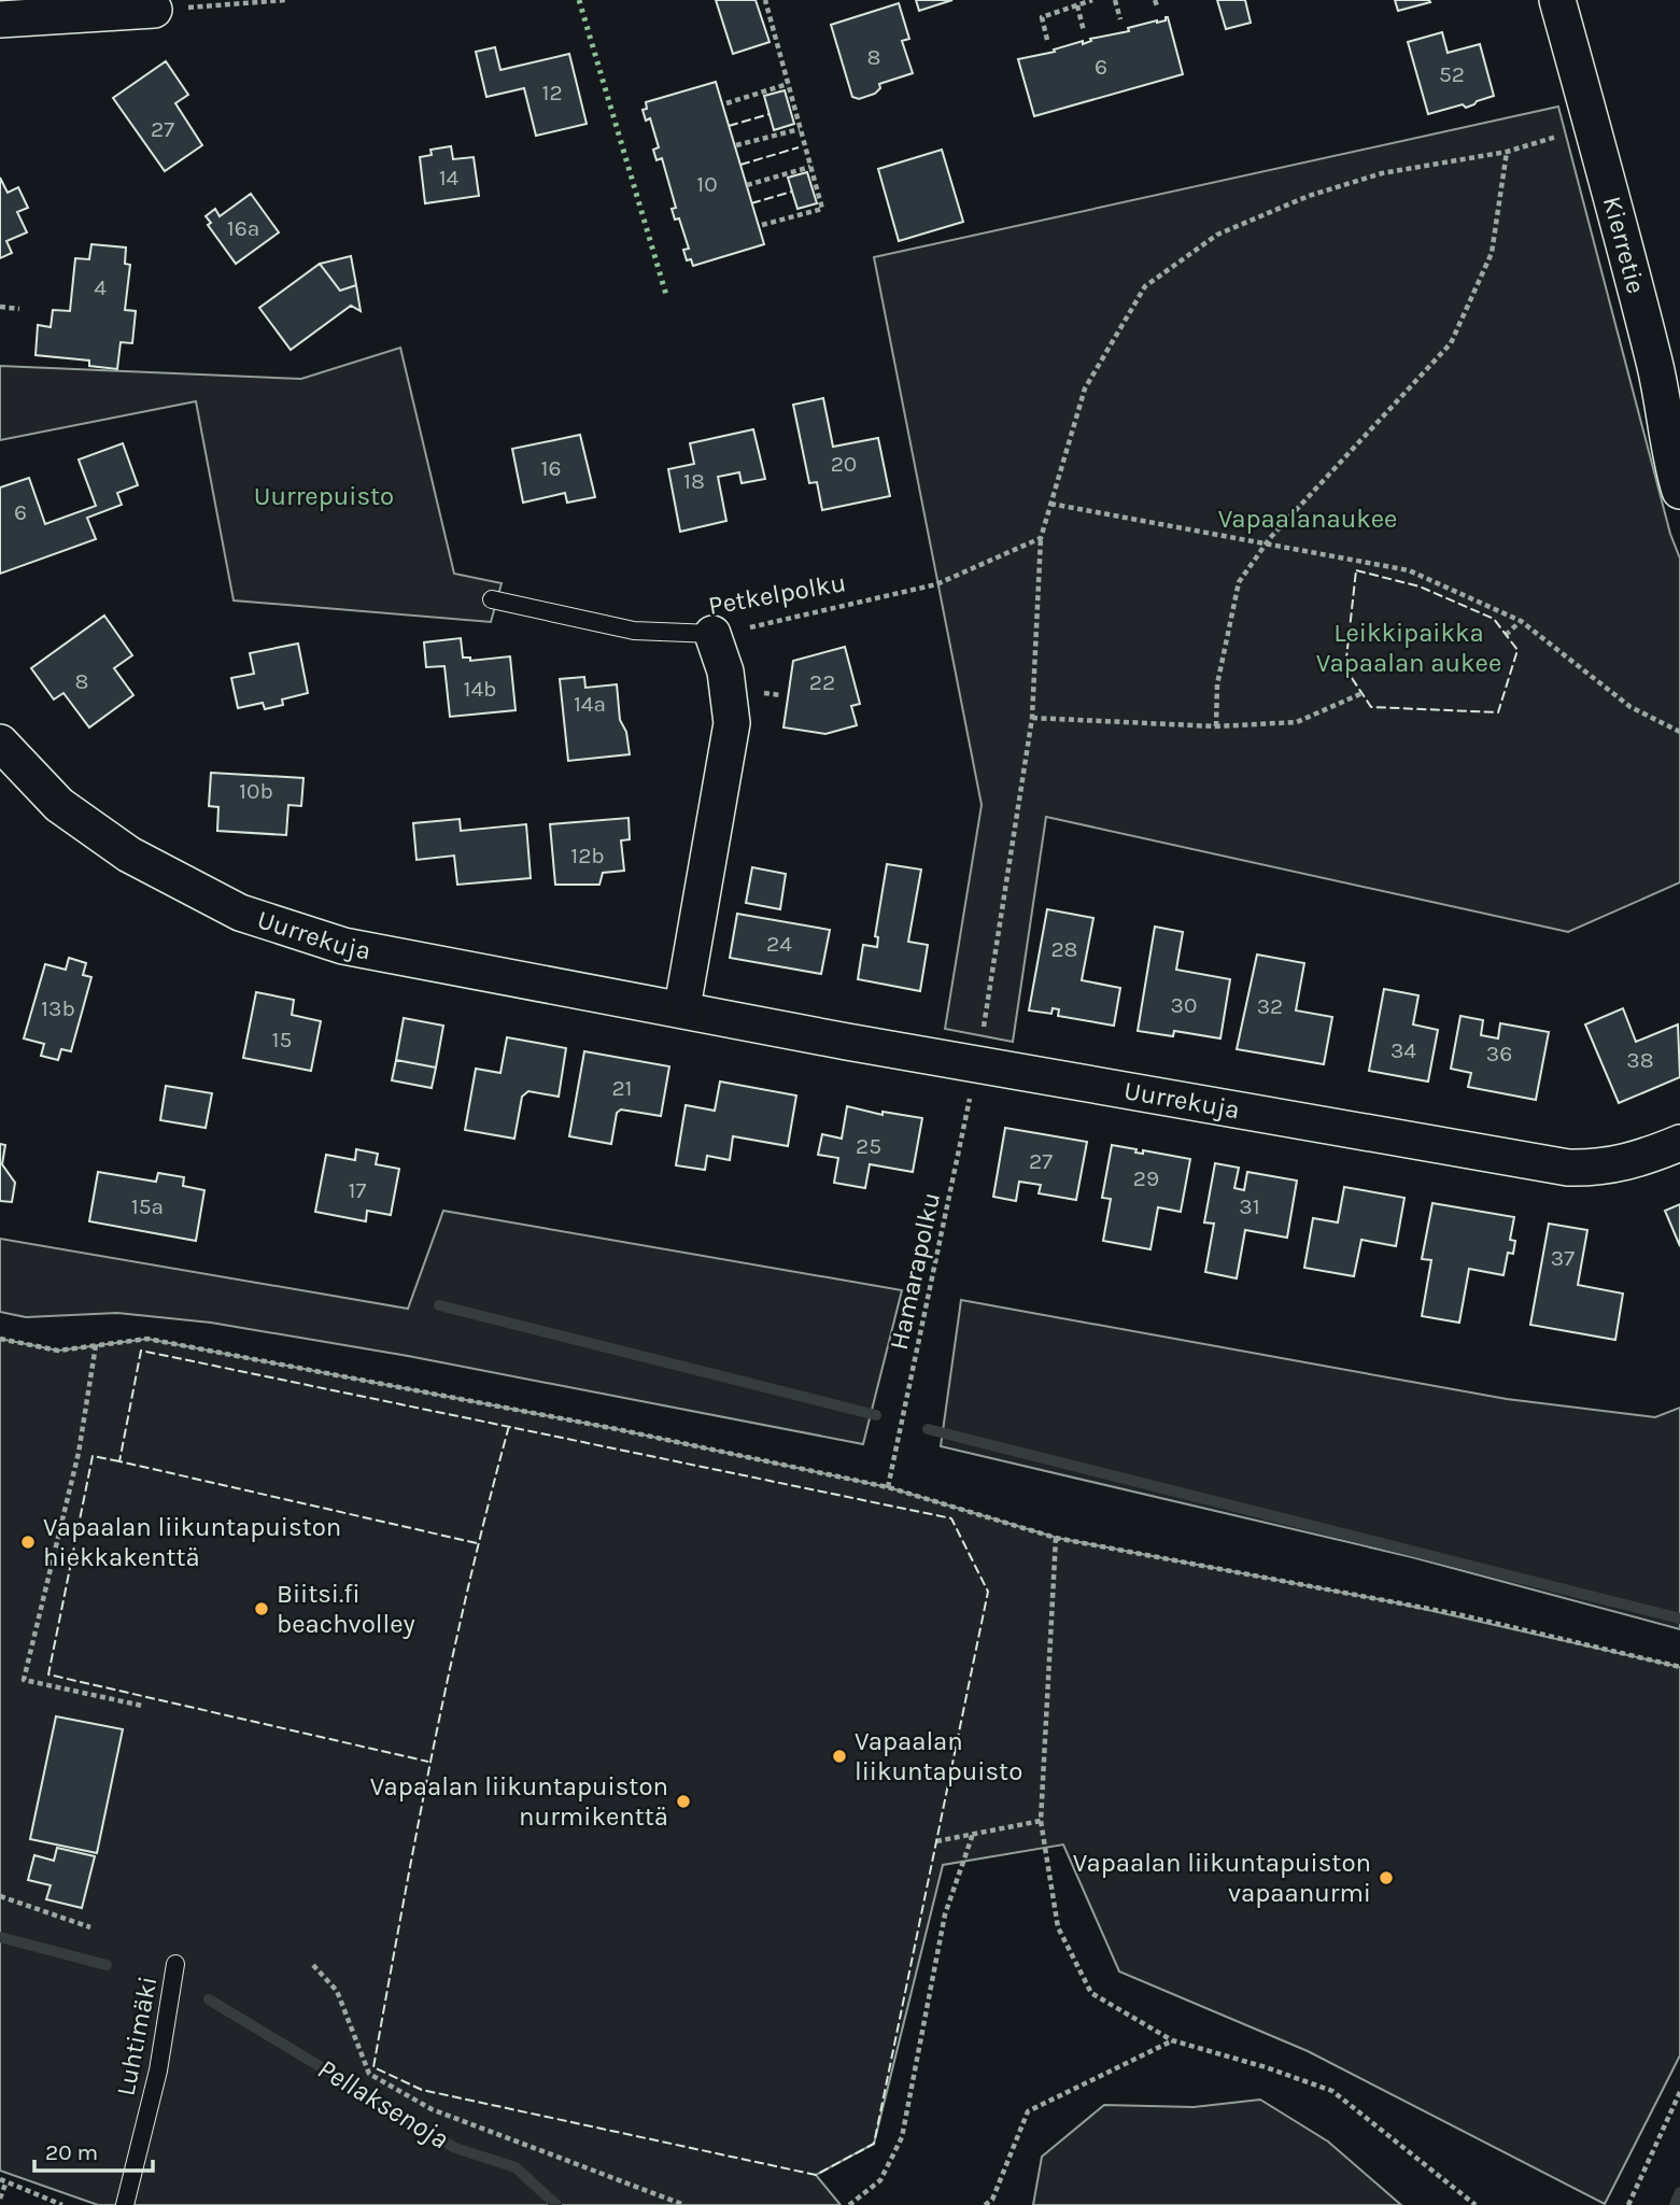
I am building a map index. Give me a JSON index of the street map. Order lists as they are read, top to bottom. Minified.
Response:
{"streets":{"street":["Kierretie","Uurrekuja"],"lane":["Petkelpolku","Luhtimäki"],"path":["Hamarapolku"]},"crossings":[["Kierretie","Hamarapolku"],["Petkelpolku","Hamarapolku"],["Uurrekuja","Hamarapolku"]],"water":["Pellaksenoja"],"parks":["Uurrepuisto","Vapaalanaukee","Leikkipaikka Vapaalan aukee"],"places":["Vapaalan liikuntapuiston hiekkakenttä","Biitsi.fi beachvolley","Vapaalan liikuntapuisto","Vapaalan liikuntapuiston nurmikenttä","Vapaalan liikuntapuiston vapaanurmi"],"house_numbers":["8","6","52","12","27","14","10","16a","4","20","16","18","6","8","22","14b","14a","10b","12b","24","28","30","32","13b","15","34","36","38","21","25","27","29","17","15a","31","37"],"scale_bar":"20 m"}
